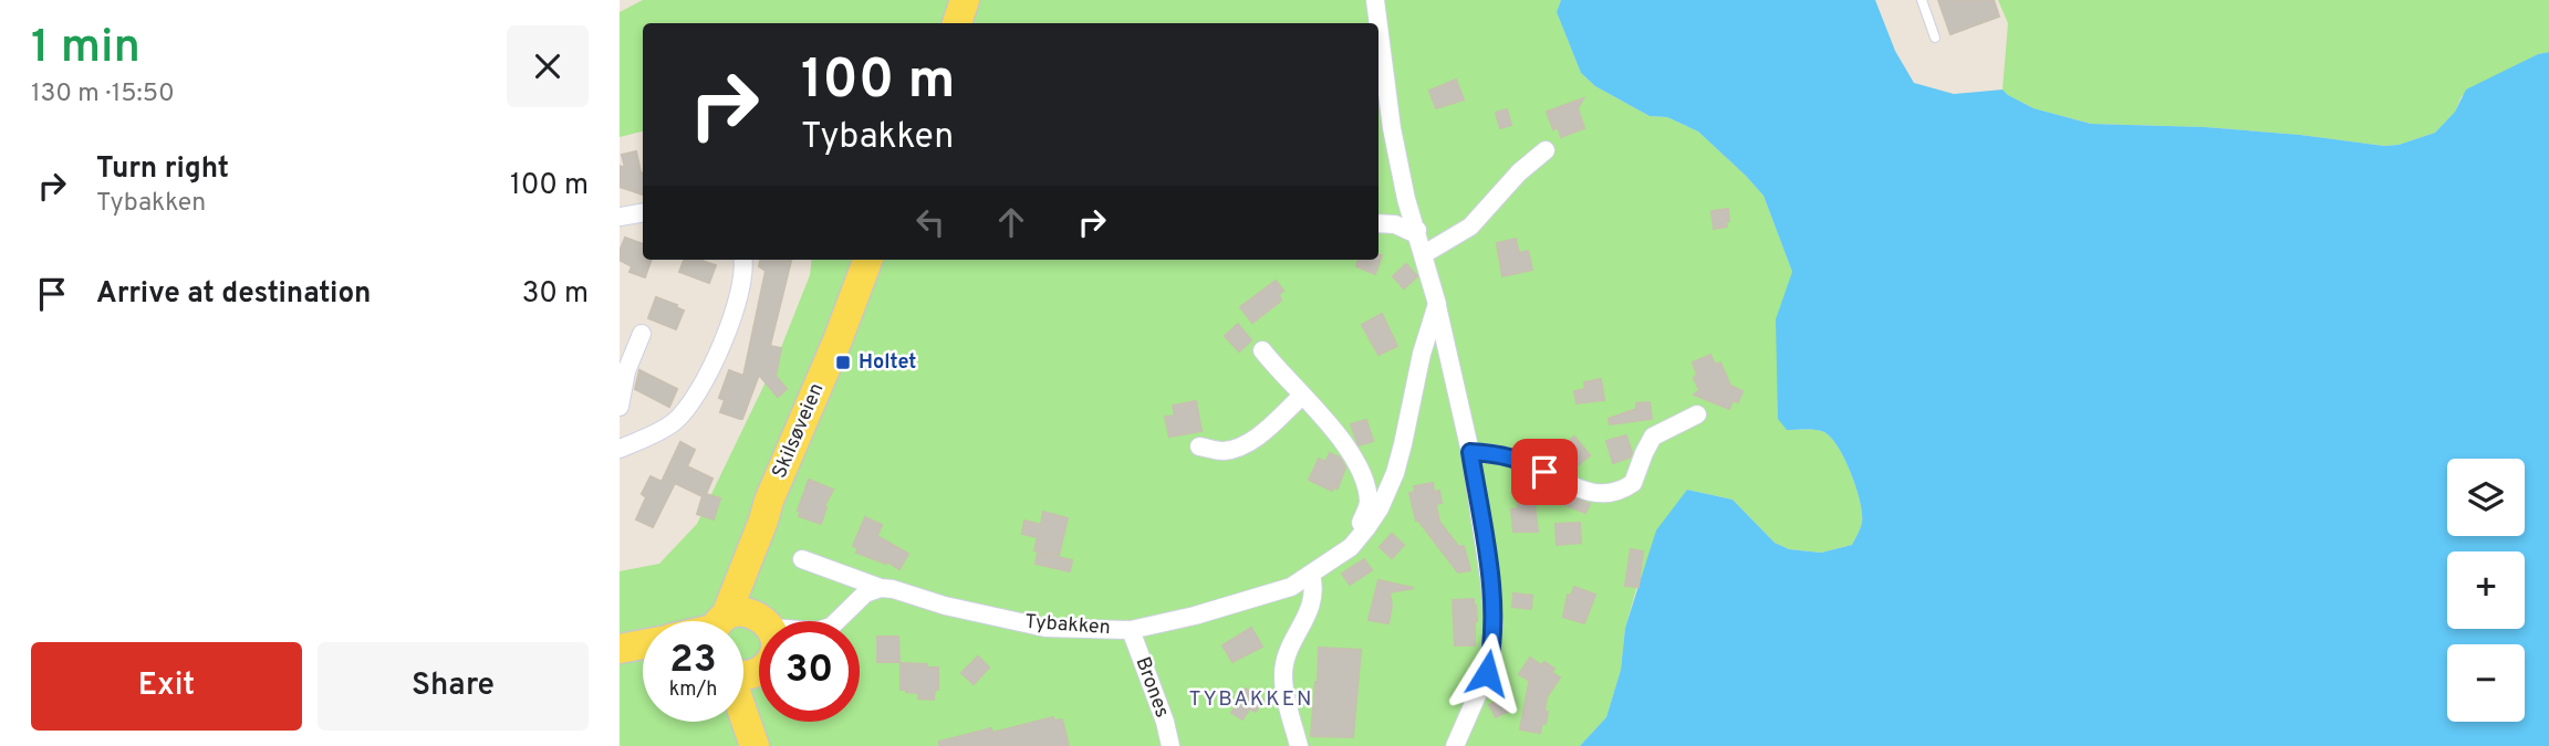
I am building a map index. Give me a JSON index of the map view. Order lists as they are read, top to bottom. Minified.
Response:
{"streets":{"main road":["Skilsøveien"],"street":["Tybakken","Brones"]},"crossings":[["Tybakken","Brones"]],"districts":["TYBAKKEN"],"places":{"transit":["Holtet"]},"page":{"heading":["1 min","130 m · 15:50"],"turn":["100 m","Tybakken"],"list":[{"name":"Turn right","note":"Tybakken","value":"100 m"},{"name":"Arrive at destination","value":"30 m"}],"map_buttons":["+","−"],"speed":"23 km/h","limit":"30","buttons":["Exit","Share"]}}
